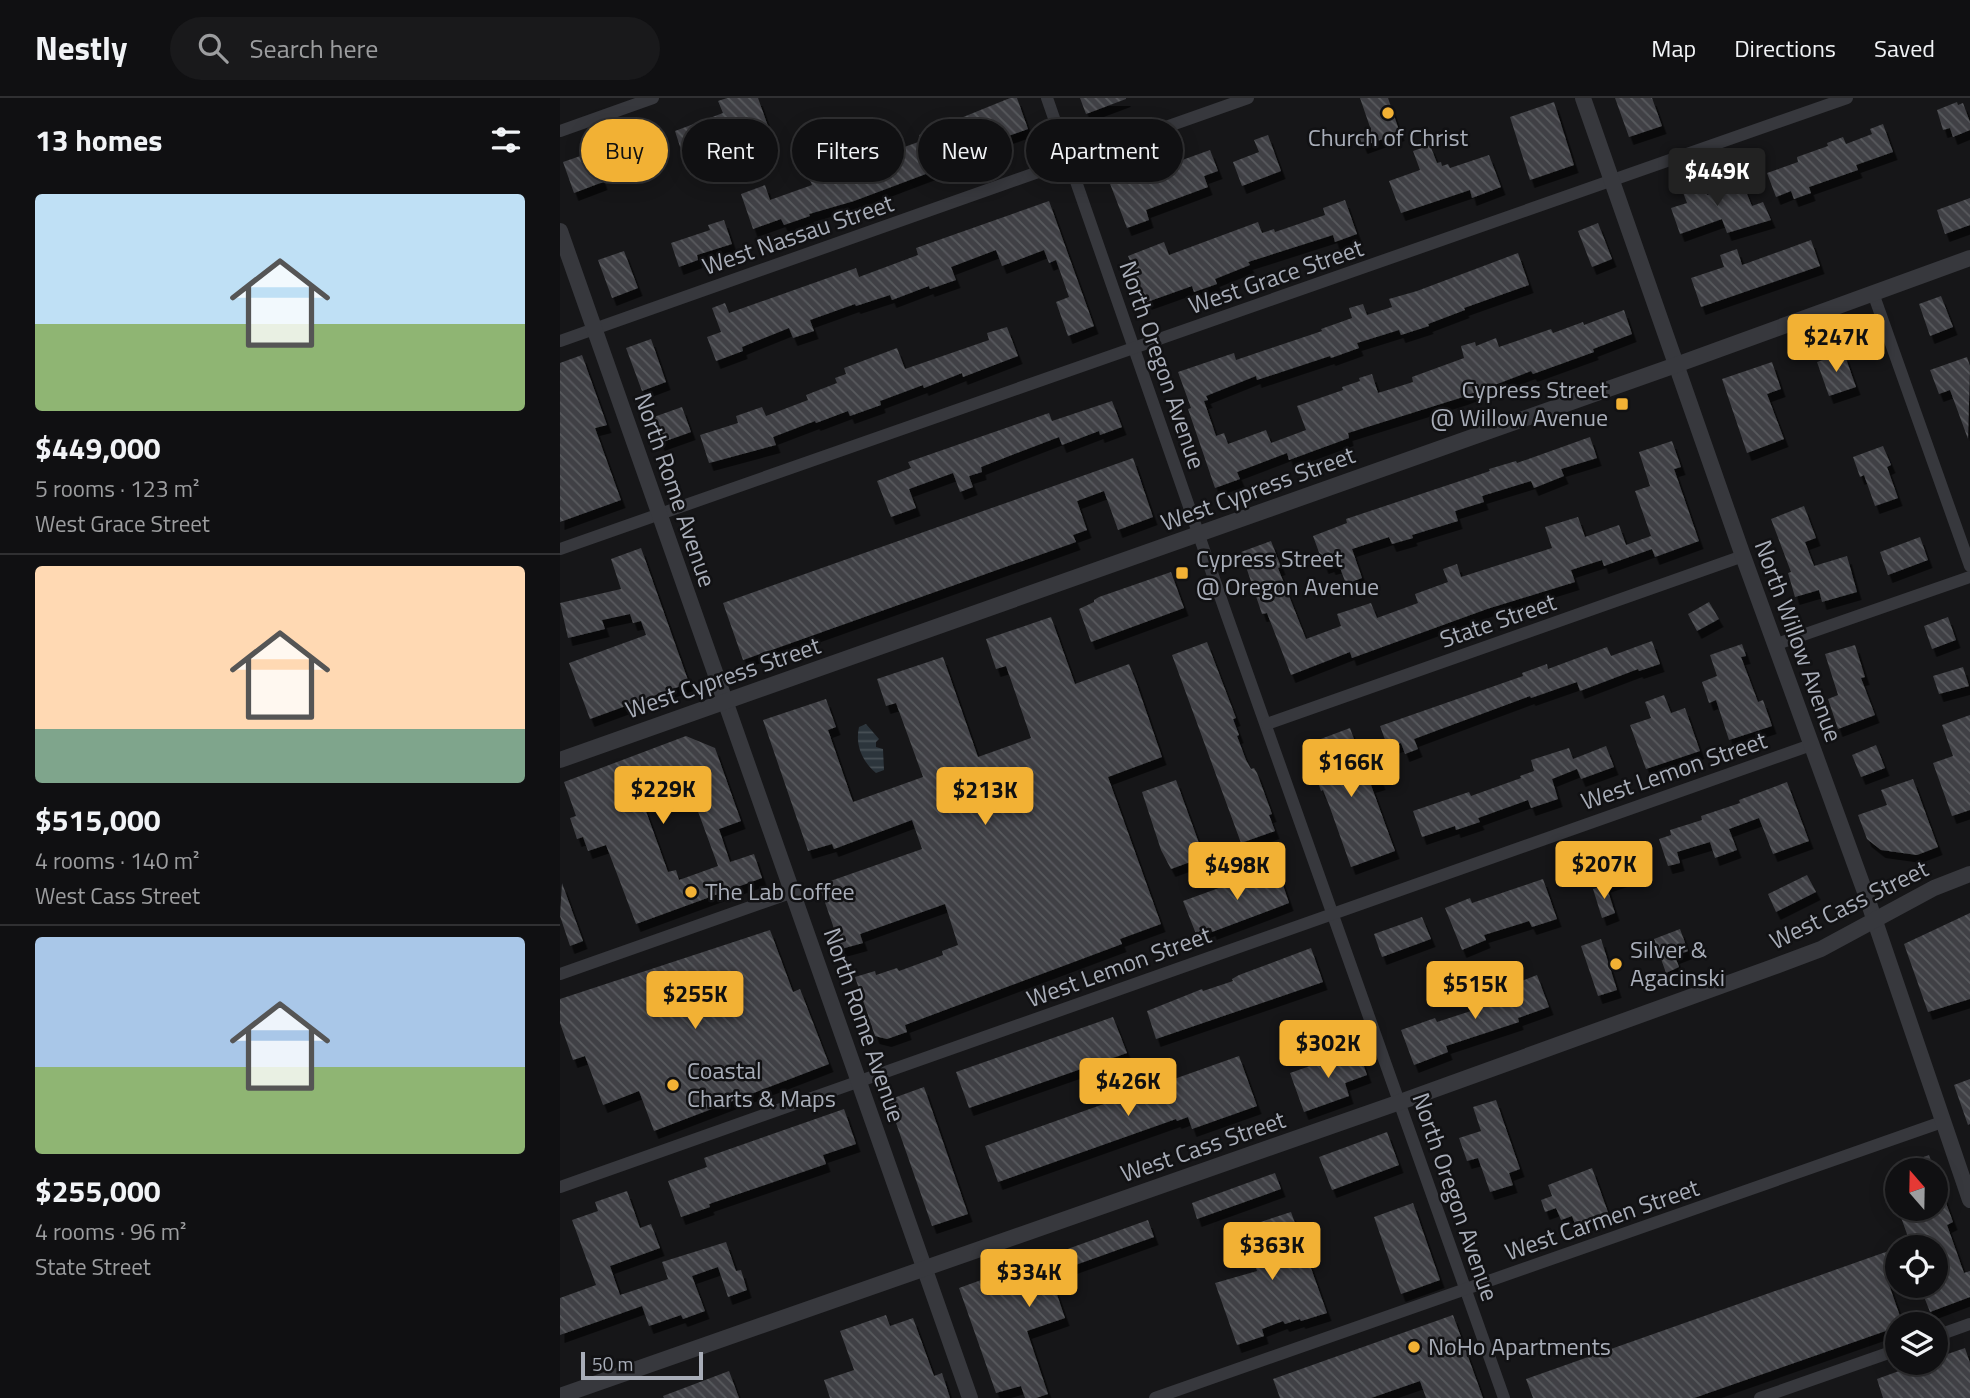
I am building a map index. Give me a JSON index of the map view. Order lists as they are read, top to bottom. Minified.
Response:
{"streets":{"street":["West Nassau Street","West Grace Street","North Oregon Avenue","West Cypress Street","North Rome Avenue","State Street","North Willow Avenue","West Lemon Street","West Cass Street","West Carmen Street"]},"crossings":[["West Nassau Street","North Rome Avenue"],["West Grace Street","North Oregon Avenue"],["West Grace Street","North Rome Avenue"],["West Grace Street","North Willow Avenue"],["North Oregon Avenue","West Cypress Street"],["North Oregon Avenue","State Street"],["North Oregon Avenue","West Lemon Street"],["North Oregon Avenue","West Cass Street"],["North Oregon Avenue","West Carmen Street"],["West Cypress Street","North Rome Avenue"],["West Cypress Street","North Willow Avenue"],["North Rome Avenue","West Lemon Street"],["North Rome Avenue","West Cass Street"],["State Street","North Willow Avenue"],["North Willow Avenue","West Lemon Street"],["North Willow Avenue","West Cass Street"],["North Willow Avenue","West Carmen Street"]],"places":{"other":["Church of Christ","The Lab Coffee","Silver & Agacinski","Coastal Charts & Maps","NoHo Apartments"],"transit":["Cypress Street @ Willow Avenue","Cypress Street @ Oregon Avenue"]},"scale_bar":"50 m","north":"top","page":{"header":"Nestly","search":"Search here","nav":["Map","Directions","Saved"],"heading":"13 homes","chip":["Buy","Rent","Filters","New","Apartment"],"price":["$449K","$247K","$166K","$229K","$213K","$207K","$498K","$515K","$255K","$302K","$426K","$363K","$334K"],"list":[{"name":"$449,000","note":"5 rooms · 123 m² · West Grace Street"},{"name":"$515,000","note":"4 rooms · 140 m² · West Cass Street"},{"name":"$255,000","note":"4 rooms · 96 m² · State Street"}],"scale":"50 m"}}
